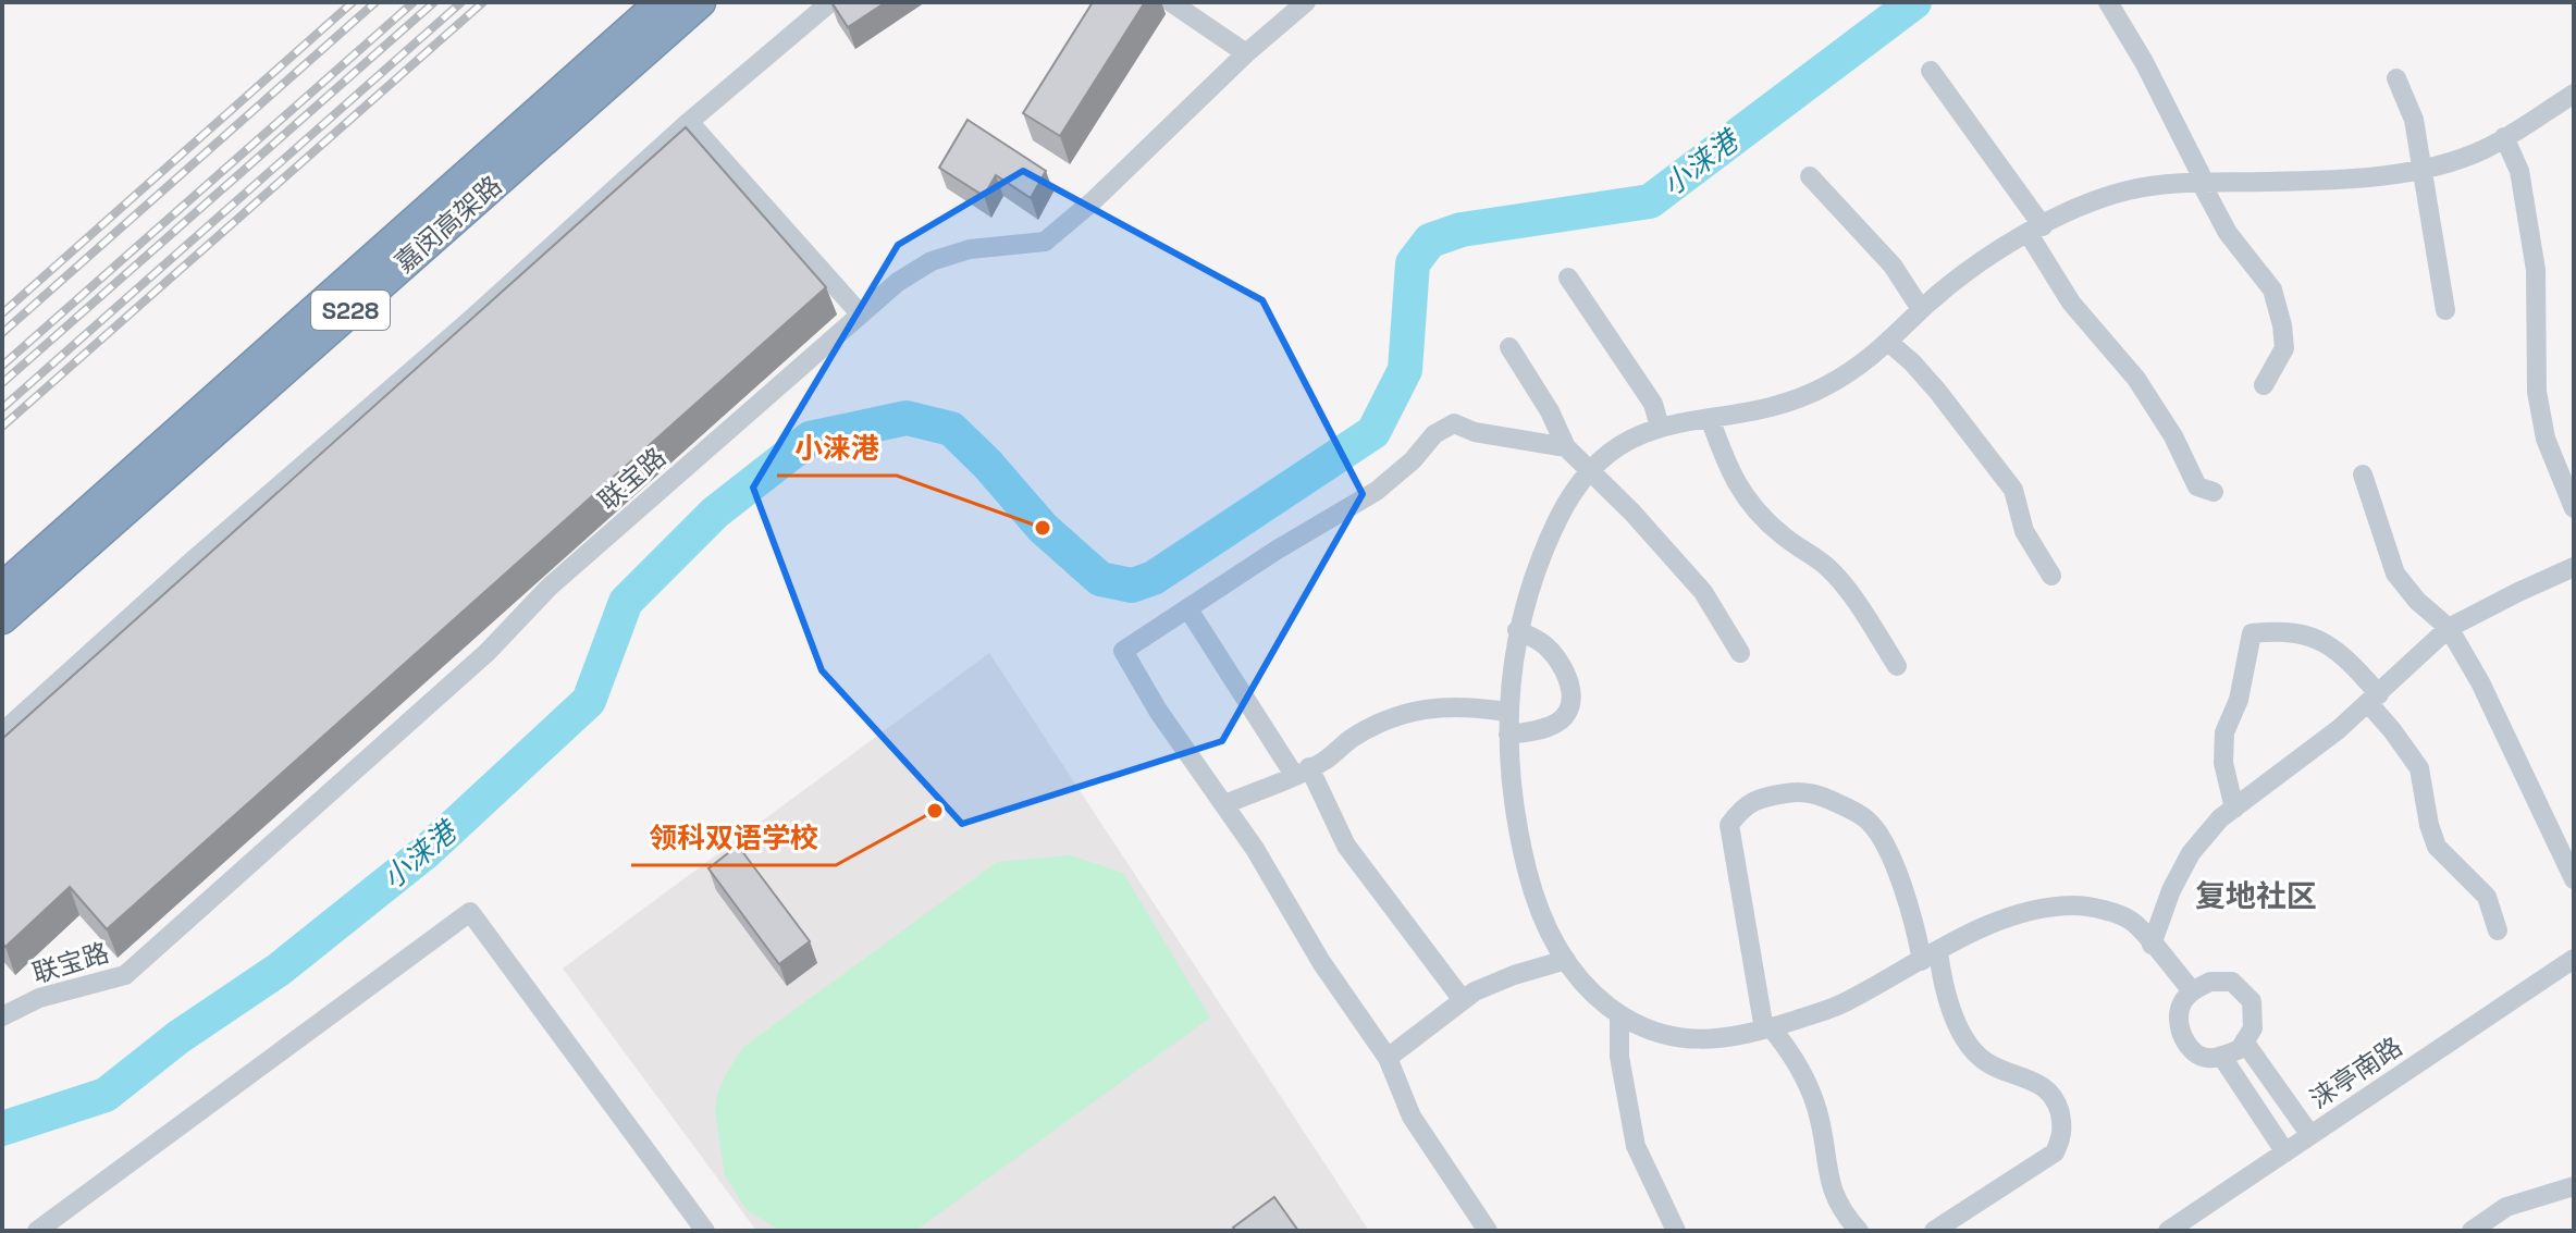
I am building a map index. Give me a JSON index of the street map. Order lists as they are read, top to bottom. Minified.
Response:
{"streets":{"highway":["嘉闵高架路","S228"],"street":["联宝路","涞亭南路"]},"districts":["复地社区"],"water":["小涞港"],"places":["小涞港","领科双语学校"]}
